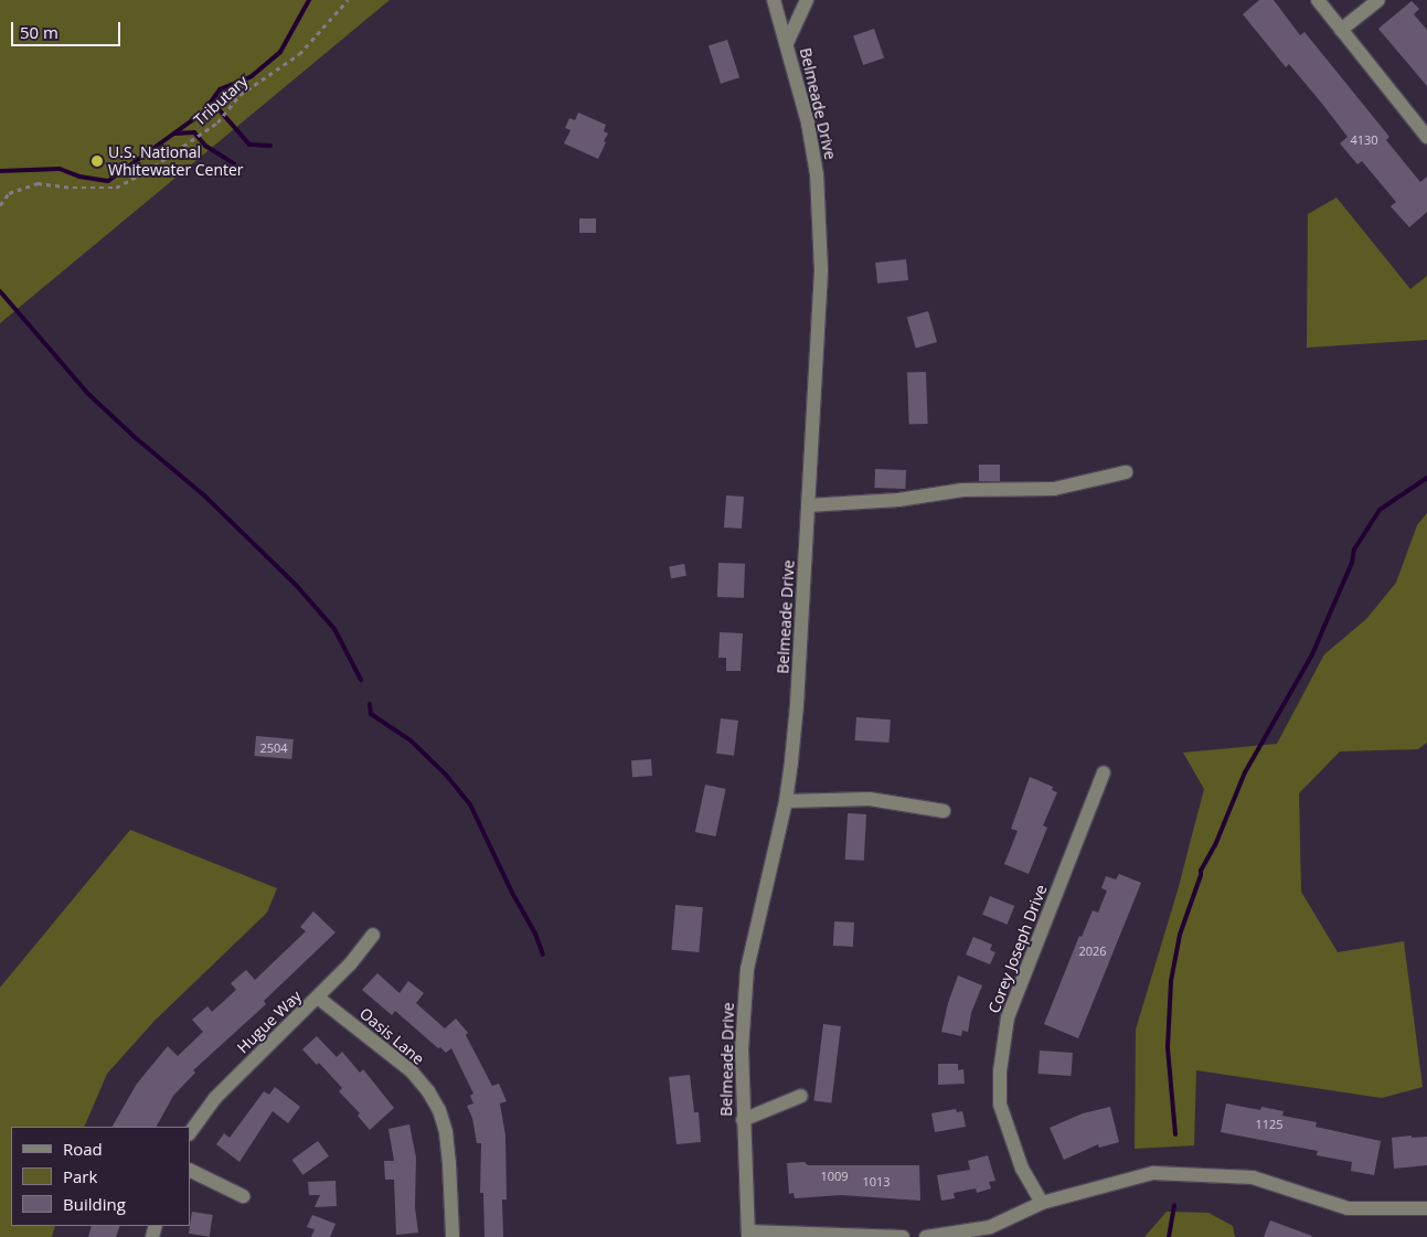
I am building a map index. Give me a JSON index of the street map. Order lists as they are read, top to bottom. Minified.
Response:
{"streets":{"street":["Belmeade Drive","Corey Joseph Drive","Hugue Way","Oasis Lane"],"path":["Tributary"]},"crossings":[["Hugue Way","Oasis Lane"]],"places":["U.S. National Whitewater Center"],"house_numbers":["4130","2504","2026","1125","1009","1013"],"legend":["Road","Park","Building"],"scale_bar":"50 m"}
